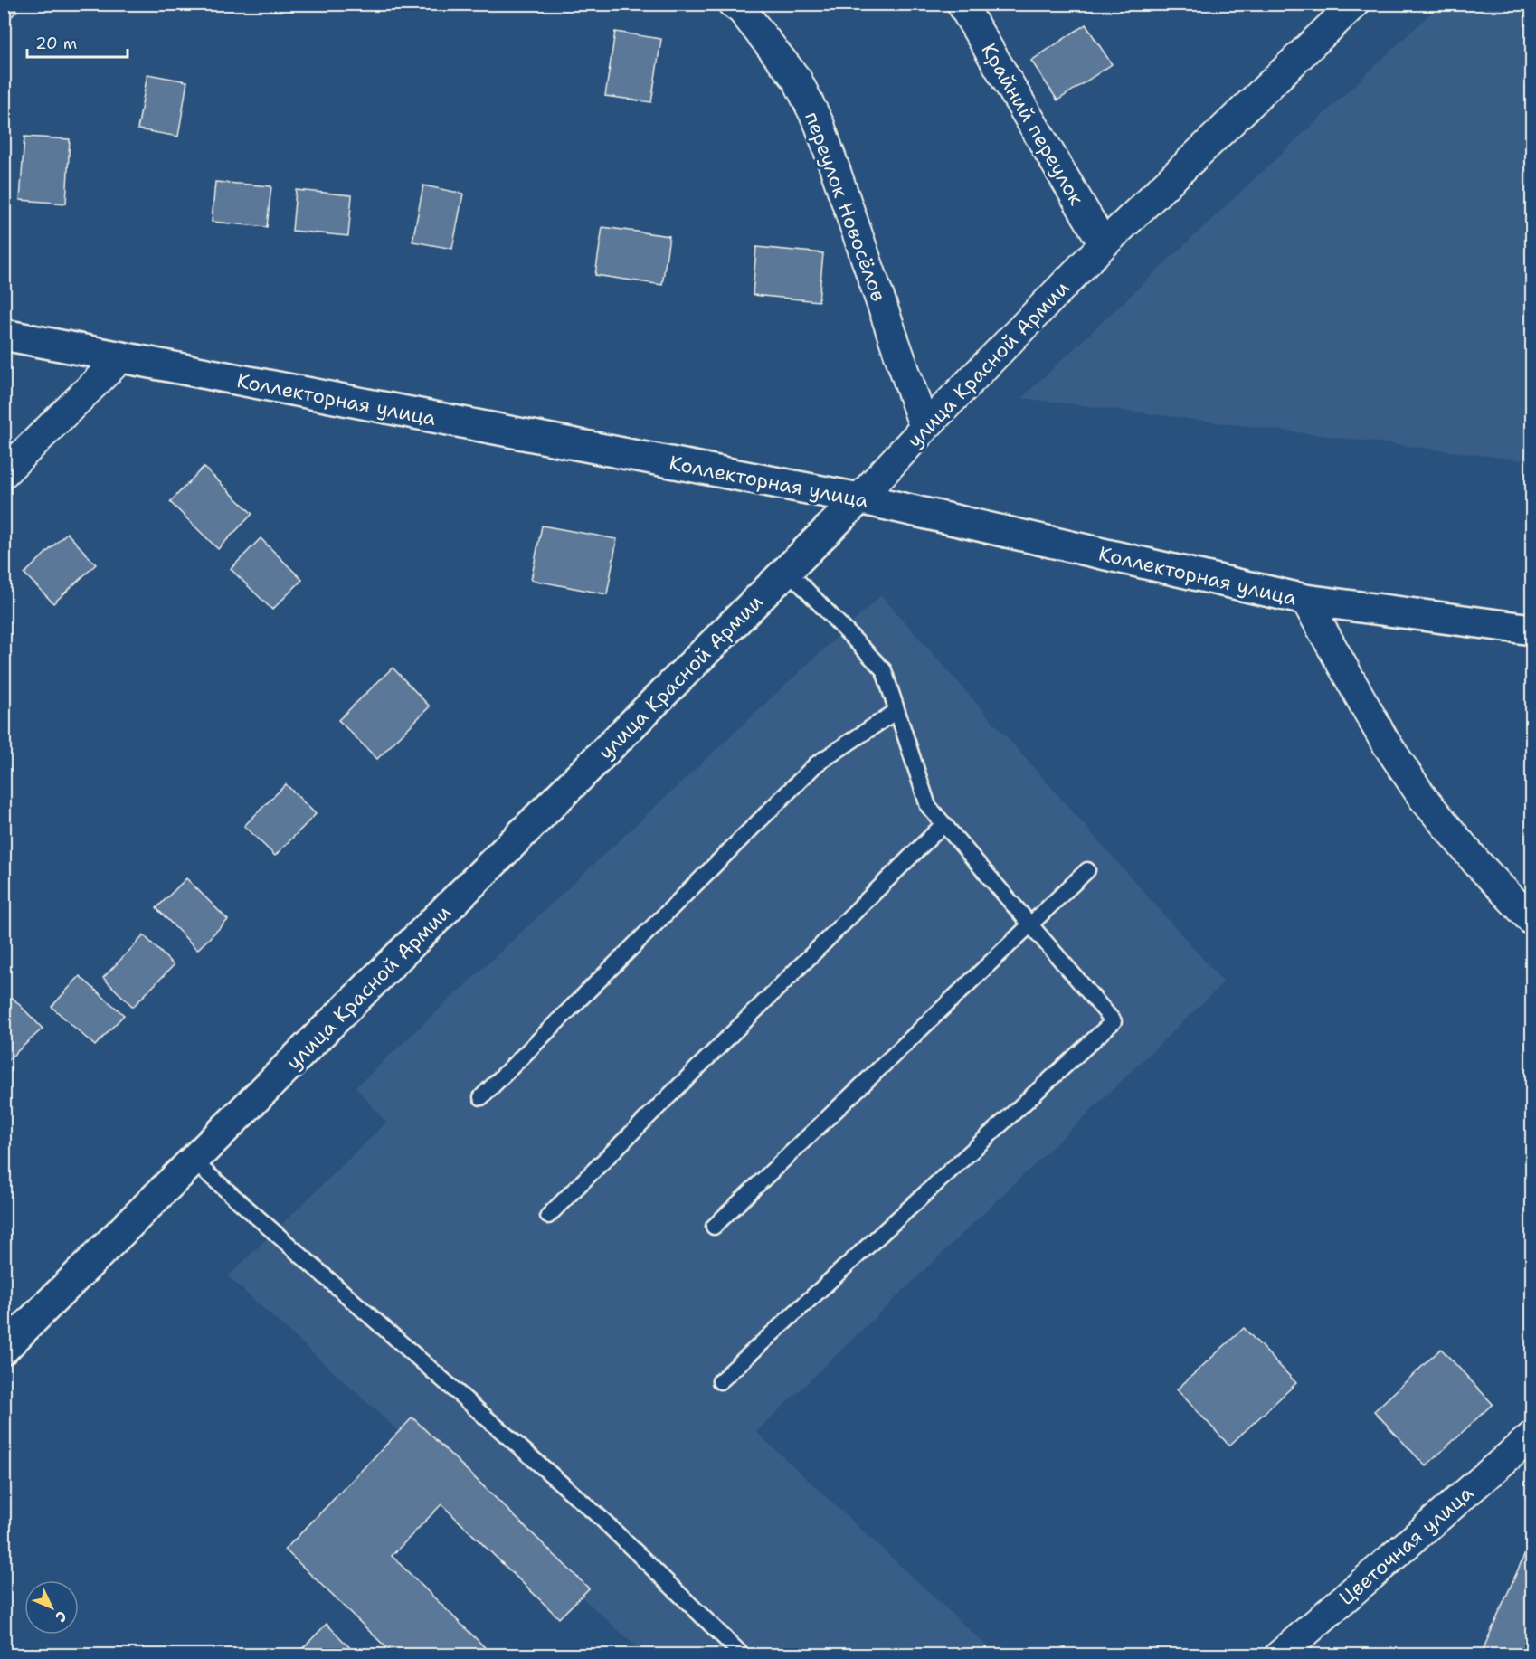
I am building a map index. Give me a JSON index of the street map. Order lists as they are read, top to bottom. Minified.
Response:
{"streets":{"street":["Крайний переулок","переулок Новосёлов","улица Красной Армии","Коллекторная улица","Цветочная улица"]},"crossings":[["Крайний переулок","улица Красной Армии"],["переулок Новосёлов","улица Красной Армии"],["улица Красной Армии","Коллекторная улица"]],"scale_bar":"20 m","north":"bottom right"}
